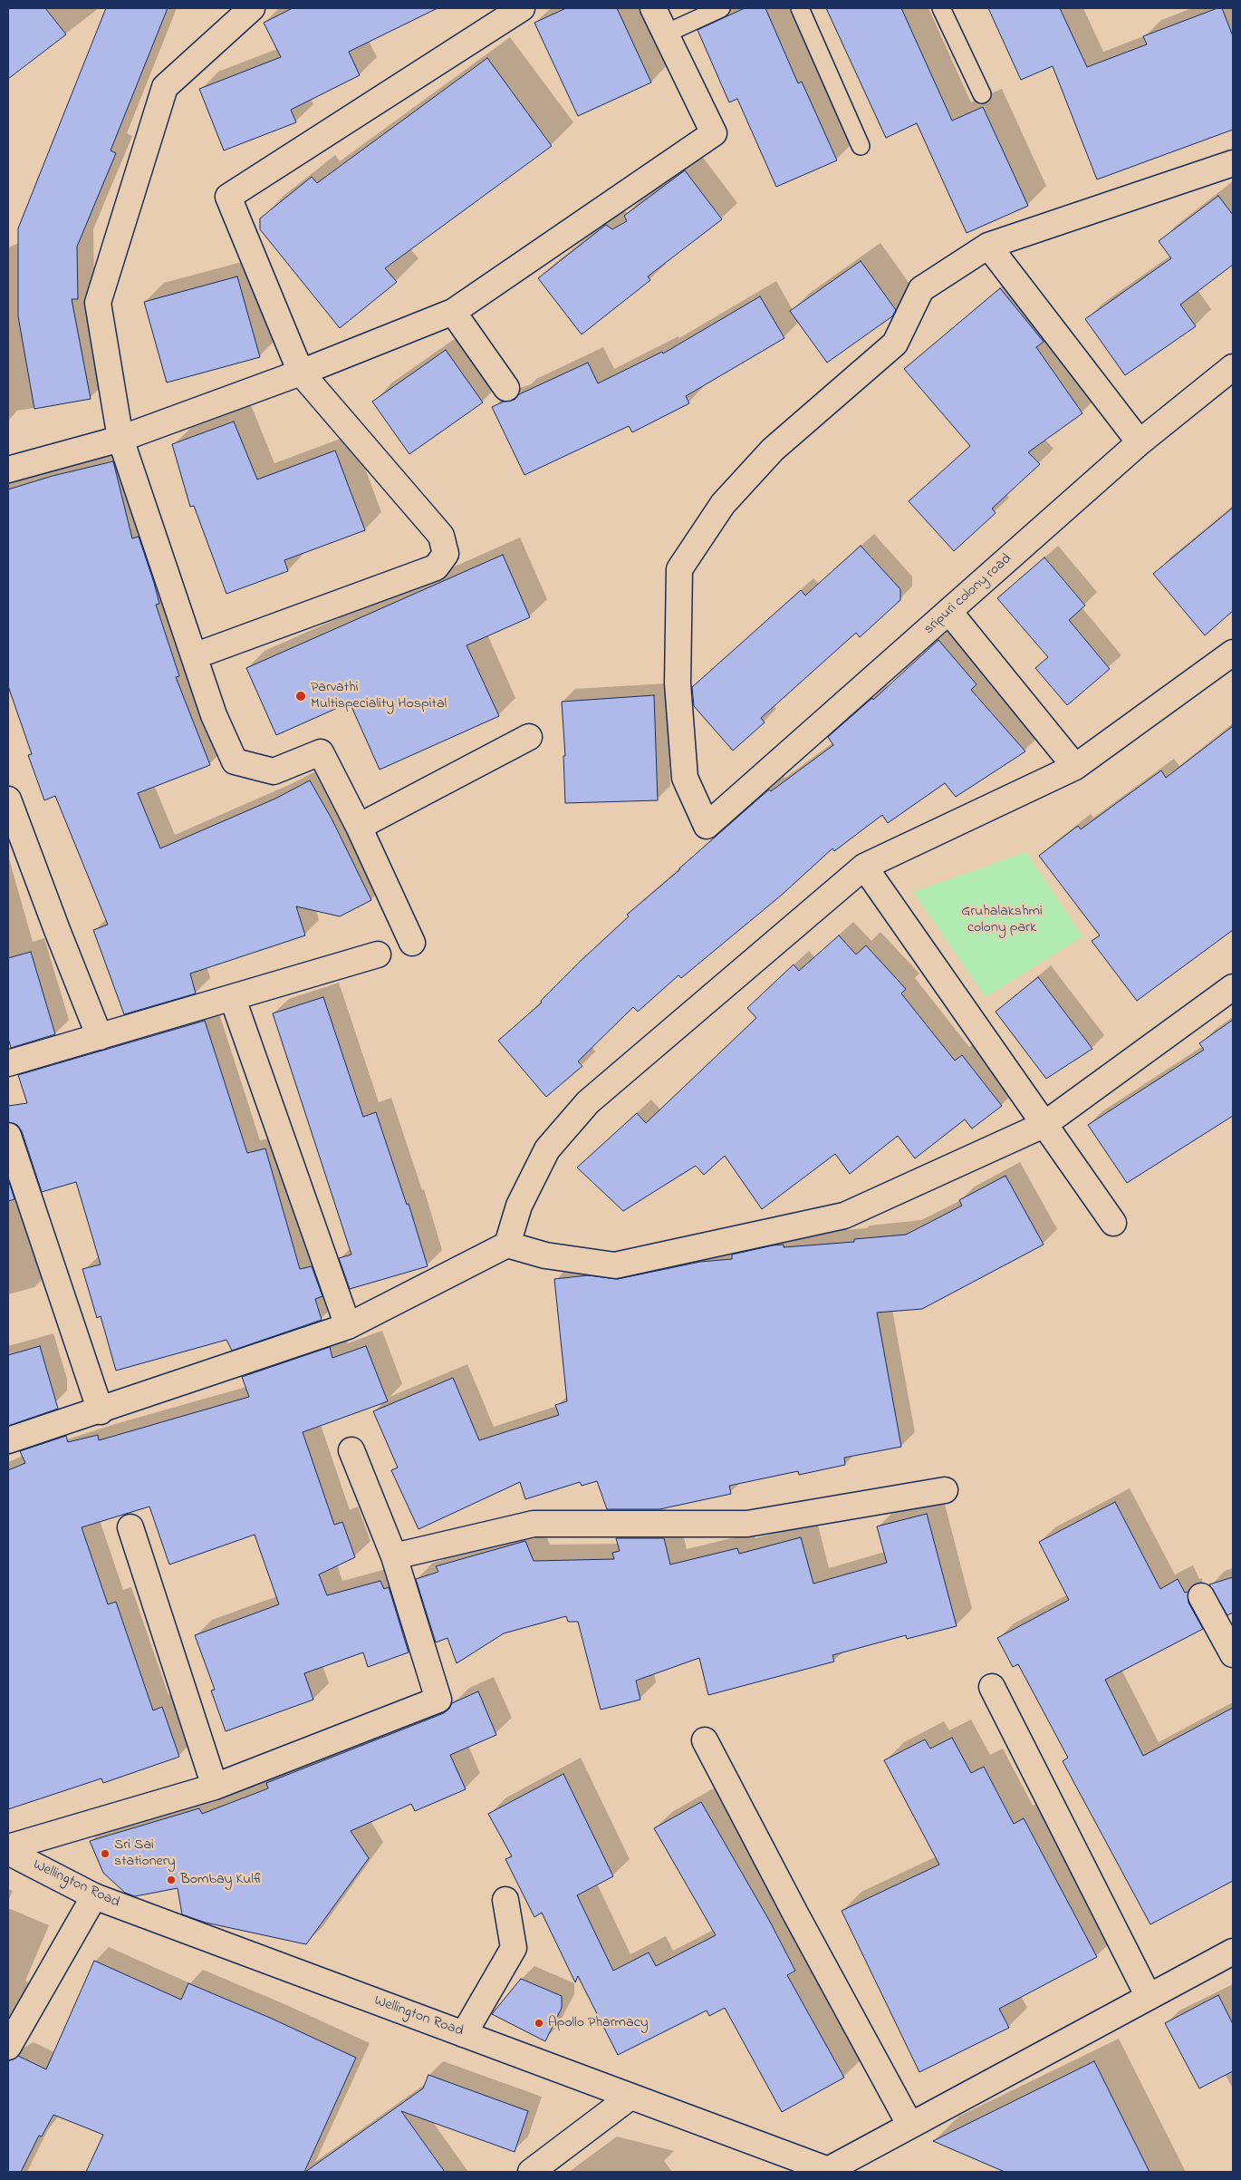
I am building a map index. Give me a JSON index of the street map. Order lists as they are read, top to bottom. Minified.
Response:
{"streets":{"street":["sripuri colony road","Wellington Road"]},"parks":["Gruhalakshmi colony park"],"places":["Parvathi Multispeciality Hospital","Sri Sai stationery","Bombay Kulfi","Apollo Pharmacy"]}
